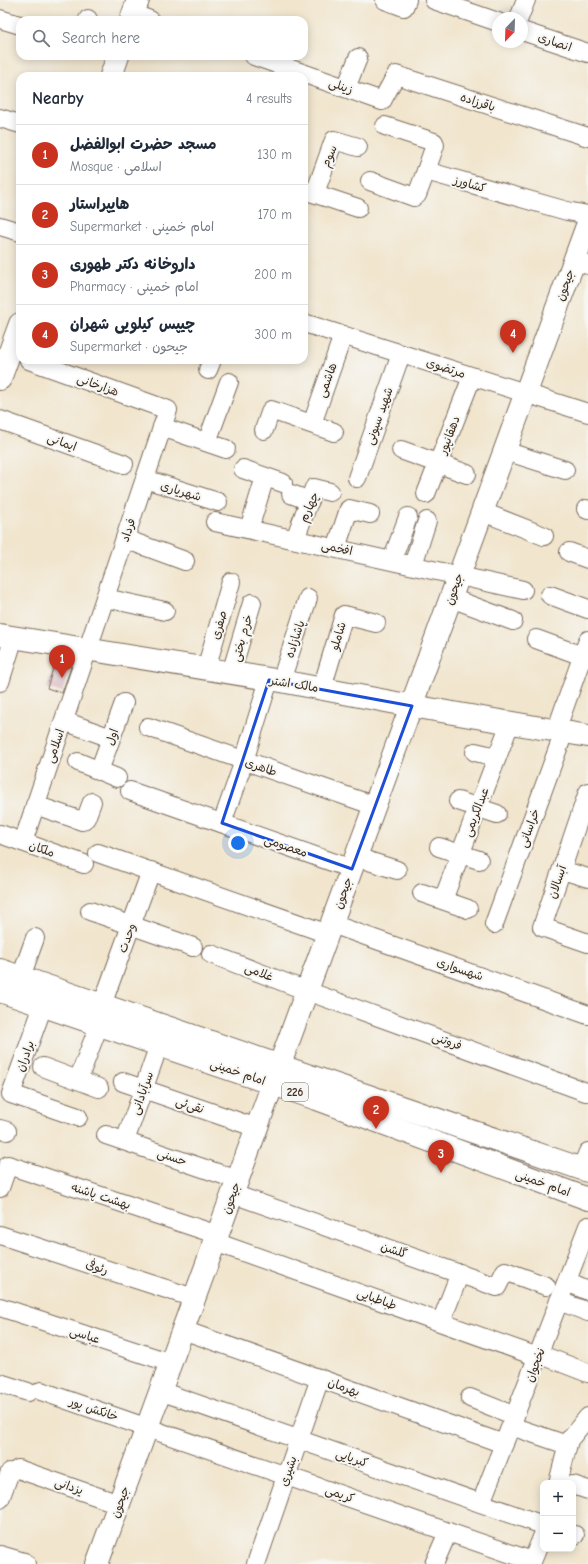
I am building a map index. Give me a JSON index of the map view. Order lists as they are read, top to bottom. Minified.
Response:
{"streets":{"main road":["جیحون","مالک اشتر","امام خمینی","226"],"street":["انصاری","زینلی","باقرزاده","سوم","کشاورز","مرتضوی","هاشمی","هزارخانی","شهید سپونی","دهقانپور","ایمانی","شهریاری","چهارم","فرداد","افخمی","صفری","شاملو","خرم بختی","پاشازاده","اول","اسلامی","طاهری","عبدالکریمی","خراسانی","معصومی","ملکان","آبسالان","وحدت","شهسواری","غلامی","فروتنی","برادران","سرآبادانی","نقی‌ئی","حسنی","بهشت پاشنه","گلشن","رئوفی","طباطبایی","عباسی","نخجوان","بهرمان","خانکش پور","کبریایی","بشیری","یزدانی","کریمی"]},"crossings":[["زینلی","باقرزاده"],["جیحون","مرتضوی"],["جیحون","افخمی"],["جیحون","مالک اشتر"],["جیحون","طاهری"],["جیحون","معصومی"],["جیحون","شهسواری"],["جیحون","غلامی"],["جیحون","فروتنی"],["جیحون","امام خمینی"],["جیحون","نقی‌ئی"],["جیحون","حسنی"],["جیحون","بهشت پاشنه"],["جیحون","گلشن"],["جیحون","رئوفی"],["جیحون","طباطبایی"],["جیحون","عباسی"],["جیحون","بهرمان"],["جیحون","خانکش پور"],["جیحون","کبریایی"],["جیحون","یزدانی"],["جیحون","کریمی"],["مرتضوی","هاشمی"],["مرتضوی","شهید سپونی"],["مرتضوی","دهقانپور"],["هزارخانی","فرداد"],["شهریاری","فرداد"],["چهارم","افخمی"],["فرداد","مالک اشتر"],["فرداد","اسلامی"],["صفری","مالک اشتر"],["شاملو","مالک اشتر"],["خرم بختی","مالک اشتر"],["پاشازاده","مالک اشتر"],["پاشازاده","طاهری"],["پاشازاده","معصومی"],["مالک اشتر","اسلامی"],["مالک اشتر","عبدالکریمی"],["مالک اشتر","خراسانی"],["اسلامی","ملکان"],["وحدت","شهسواری"],["وحدت","امام خمینی"],["غلامی","فروتنی"],["برادران","امام خمینی"],["امام خمینی","سرآبادانی"],["سرآبادانی","نقی‌ئی"],["سرآبادانی","حسنی"],["حسنی","گلشن"],["بهشت پاشنه","طباطبایی"],["طباطبایی","نخجوان"],["نخجوان","بهرمان"],["نخجوان","کبریایی"],["بهرمان","بشیری"],["خانکش پور","کریمی"],["کبریایی","بشیری"],["بشیری","کریمی"]],"north":"bottom left","page":{"search":"Search here","heading":["Nearby","4 results"],"list":[{"mark":"1","name":"مسجد حضرت ابوالفضل","note":"Mosque · اسلامی","value":"130 m"},{"mark":"2","name":"هایپراستار","note":"Supermarket · امام خمینی","value":"170 m"},{"mark":"3","name":"داروخانه دکتر طهوری","note":"Pharmacy · امام خمینی","value":"200 m"},{"mark":"4","name":"چیپس کیلویی شهران","note":"Supermarket · جیحون","value":"300 m"}],"pins":["4","1","2","3"],"map_buttons":["+","−"]}}
